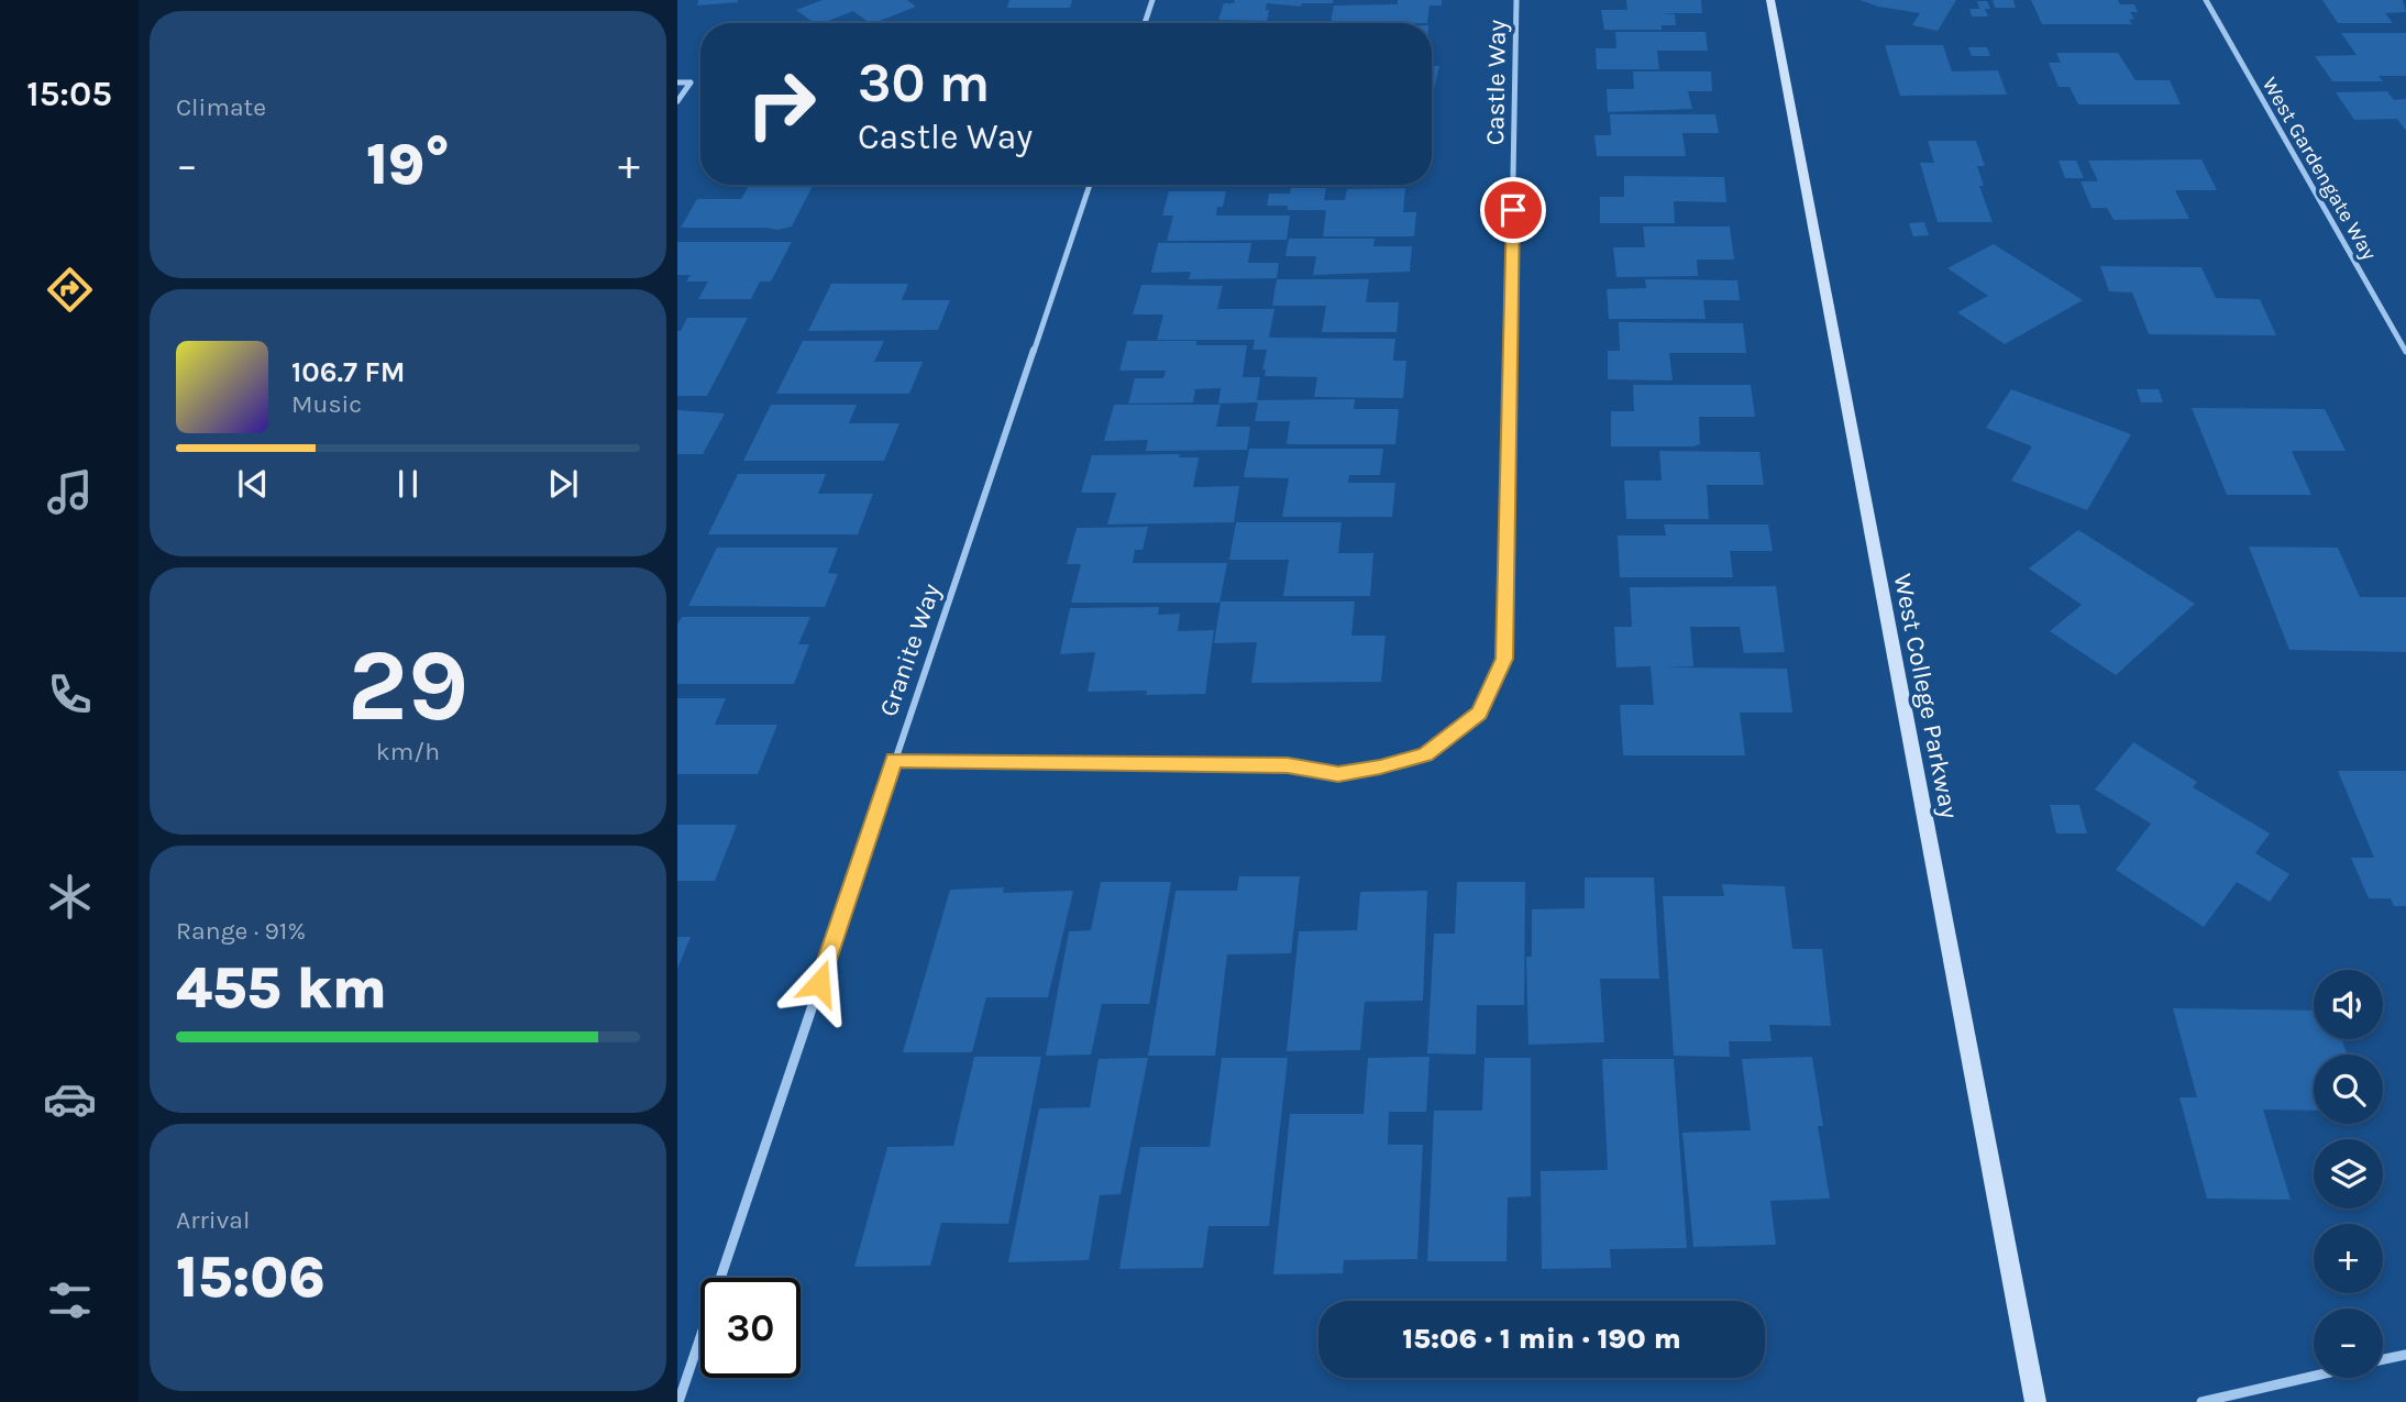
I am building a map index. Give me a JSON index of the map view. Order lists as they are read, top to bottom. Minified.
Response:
{"streets":{"main road":["West College Parkway"],"street":["Castle Way","West Gardengate Way","Granite Way"]},"crossings":[["Castle Way","Granite Way"]],"page":{"tabs":"15:05","tile":["Climate",["29","km/h"],["Range · 91%","455 km"],["Arrival","15:06"]],"turn":["30 m","Castle Way"],"heat":["−","19°","+"],"song":["106.7 FM","Music"],"map_buttons":["+","−"],"limit":"30","trip":"15:06 · 1 min · 190 m"}}
